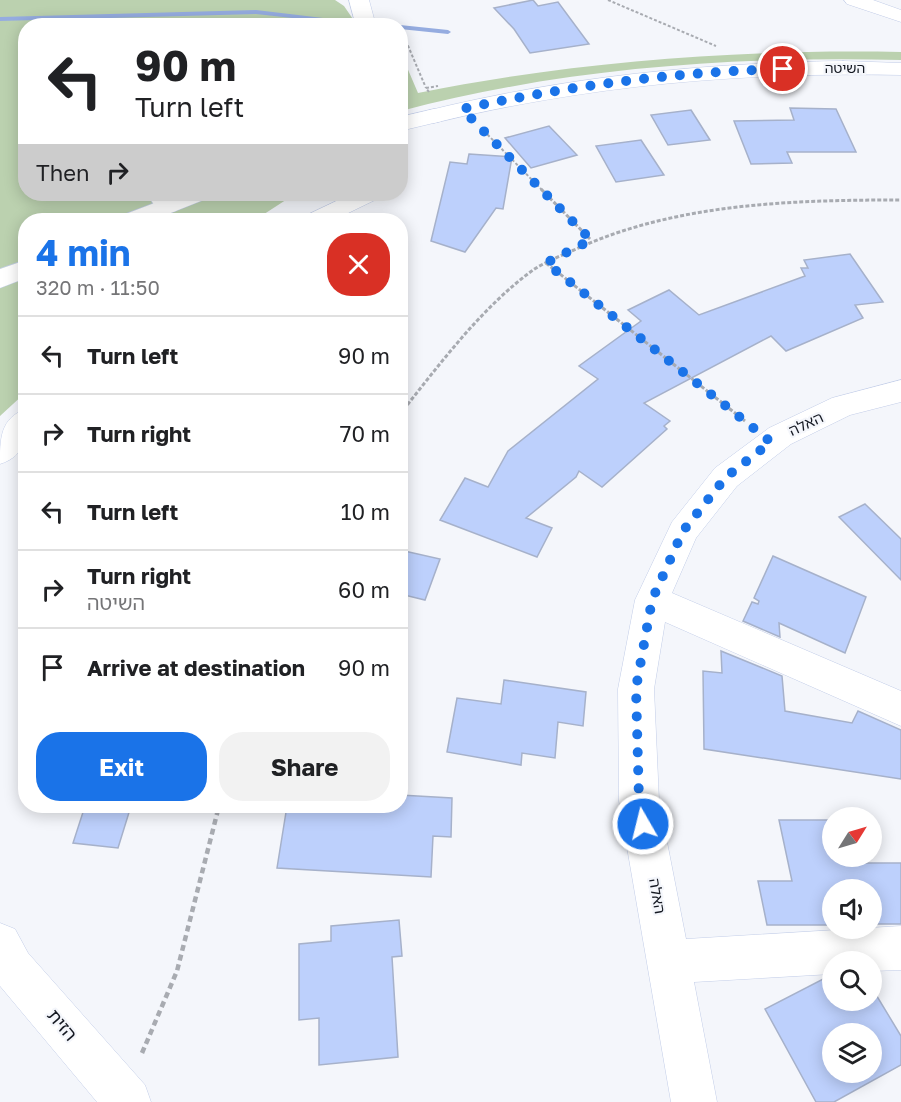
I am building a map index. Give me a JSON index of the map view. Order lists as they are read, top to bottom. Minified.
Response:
{"streets":{"street":["השיטה","האלה","הזית"]},"north":"top right","page":{"turn":["90 m","Turn left"],"then":"Then","heading":["4 min","320 m · 11:50"],"list":[{"name":"Turn left","value":"90 m"},{"name":"Turn right","value":"70 m"},{"name":"Turn left","value":"10 m"},{"name":"Turn right","note":"השיטה","value":"60 m"},{"name":"Arrive at destination","value":"90 m"}],"buttons":["Exit","Share"]}}
